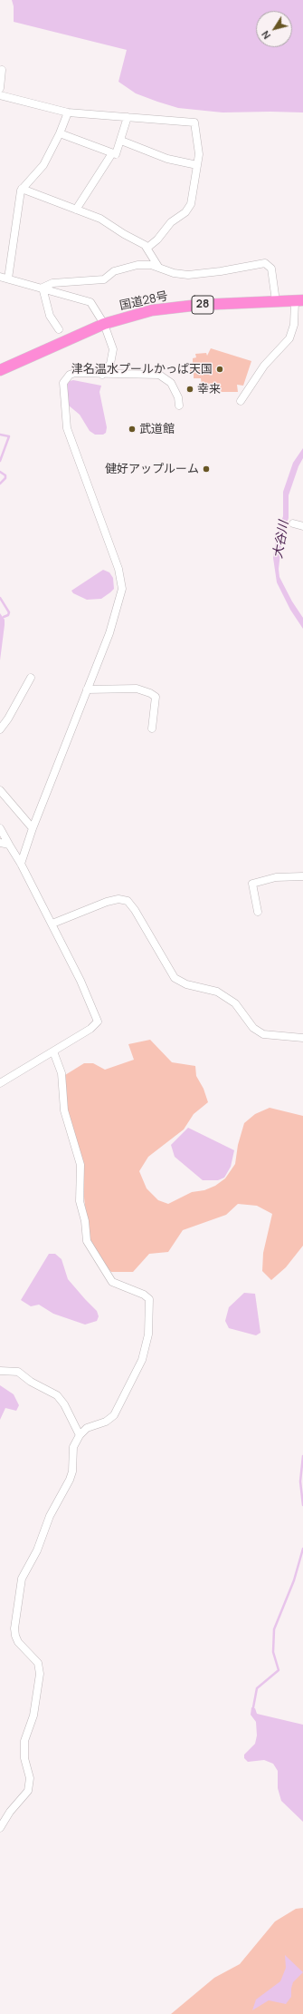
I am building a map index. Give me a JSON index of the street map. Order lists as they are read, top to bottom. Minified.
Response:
{"streets":{"highway":["国道28号","28"]},"water":["大谷川"],"places":["津名温水プールかっぱ天国","幸来","武道館","健好アップルーム"],"north":"bottom left"}
